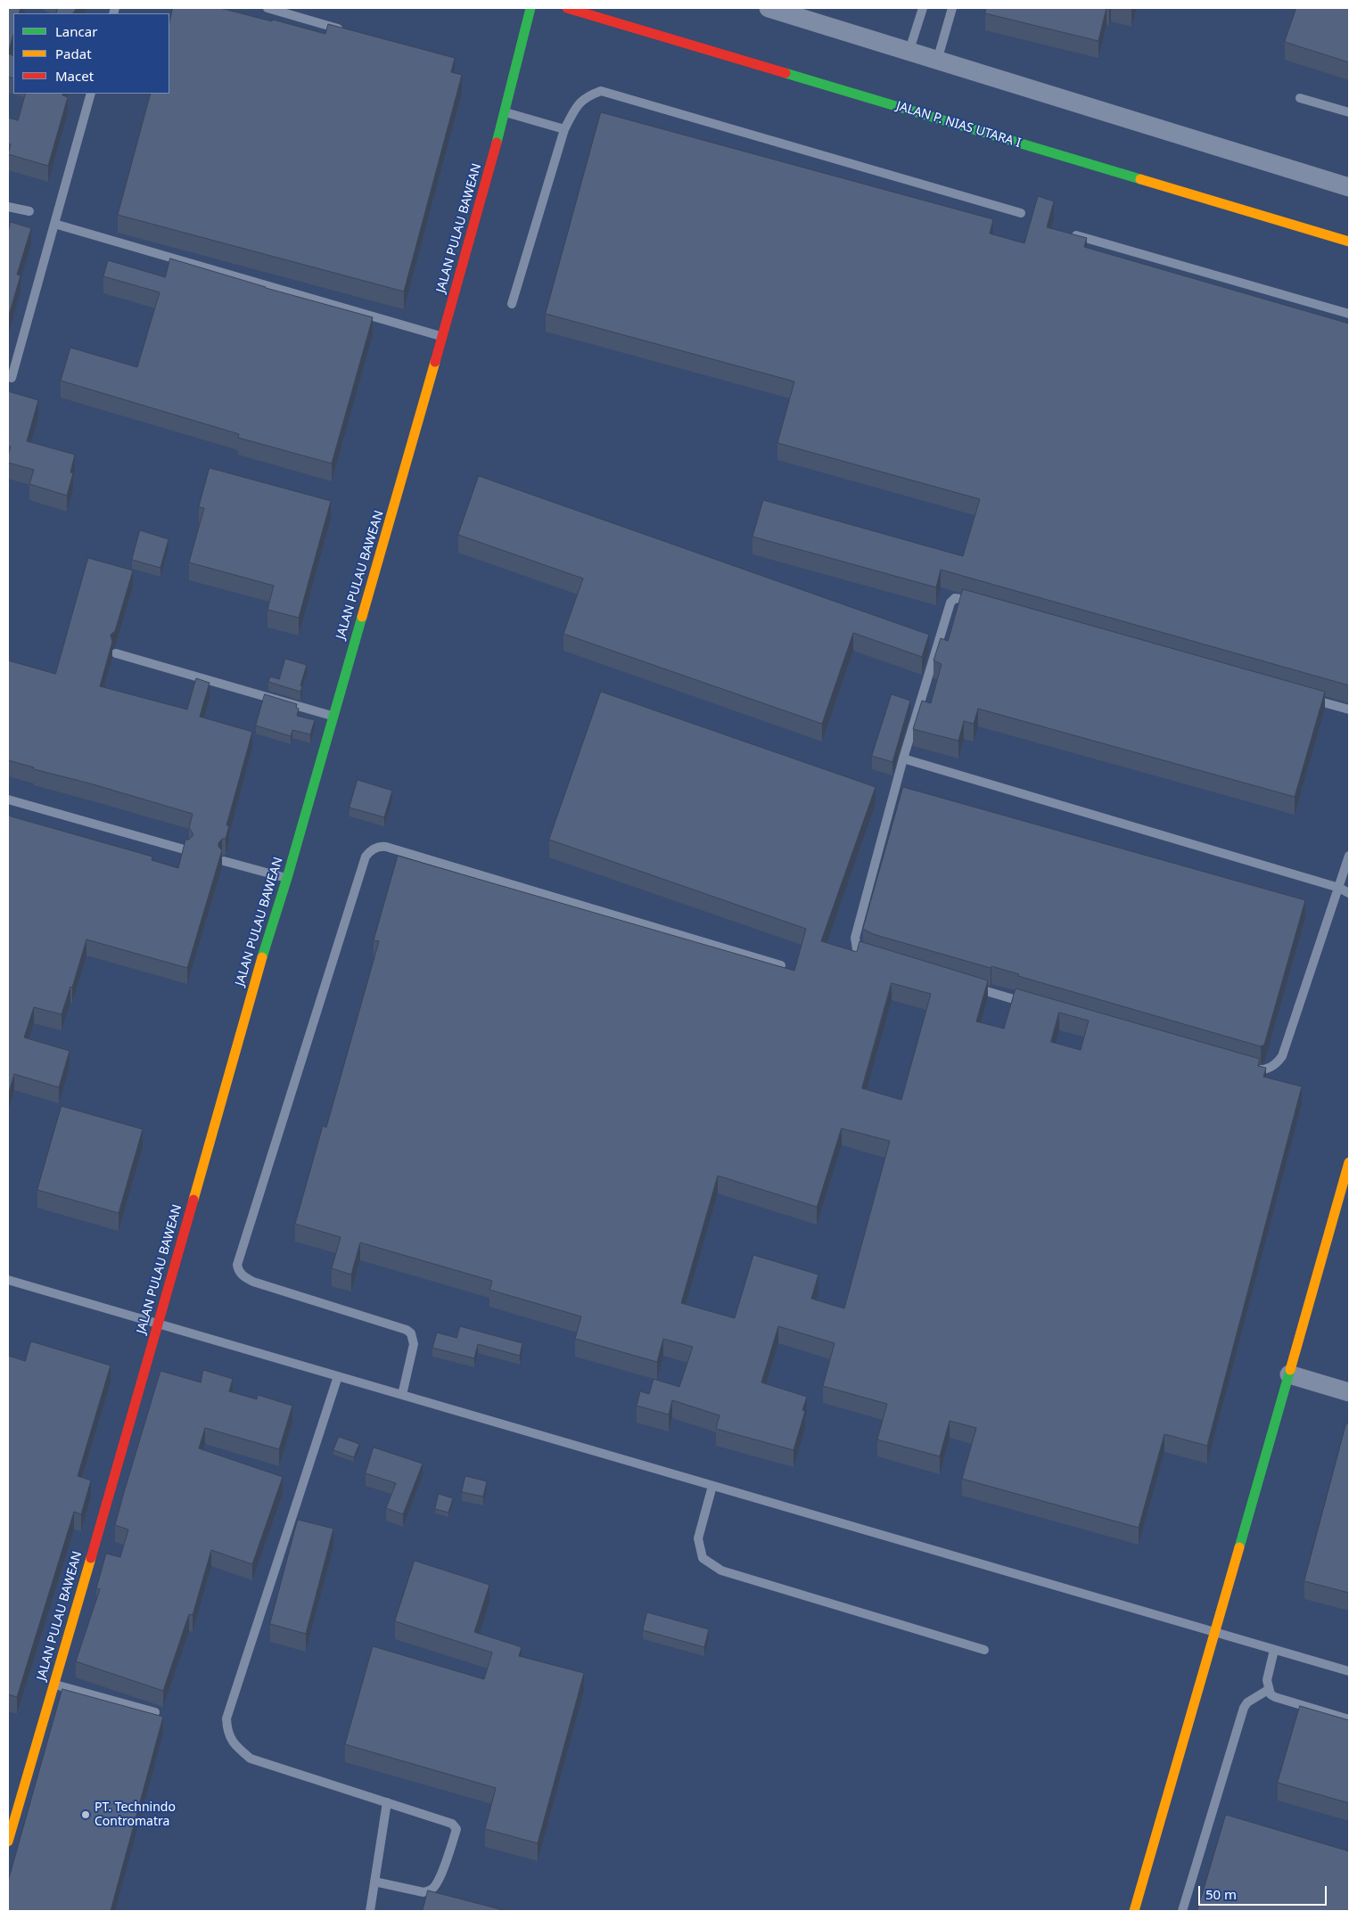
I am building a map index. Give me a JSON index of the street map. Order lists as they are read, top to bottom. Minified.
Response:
{"streets":{"street":["JALAN P. NIAS UTARA I","JALAN PULAU BAWEAN"]},"places":["PT. Technindo Contromatra"],"legend":["Lancar","Padat","Macet"],"scale_bar":"50 m"}
